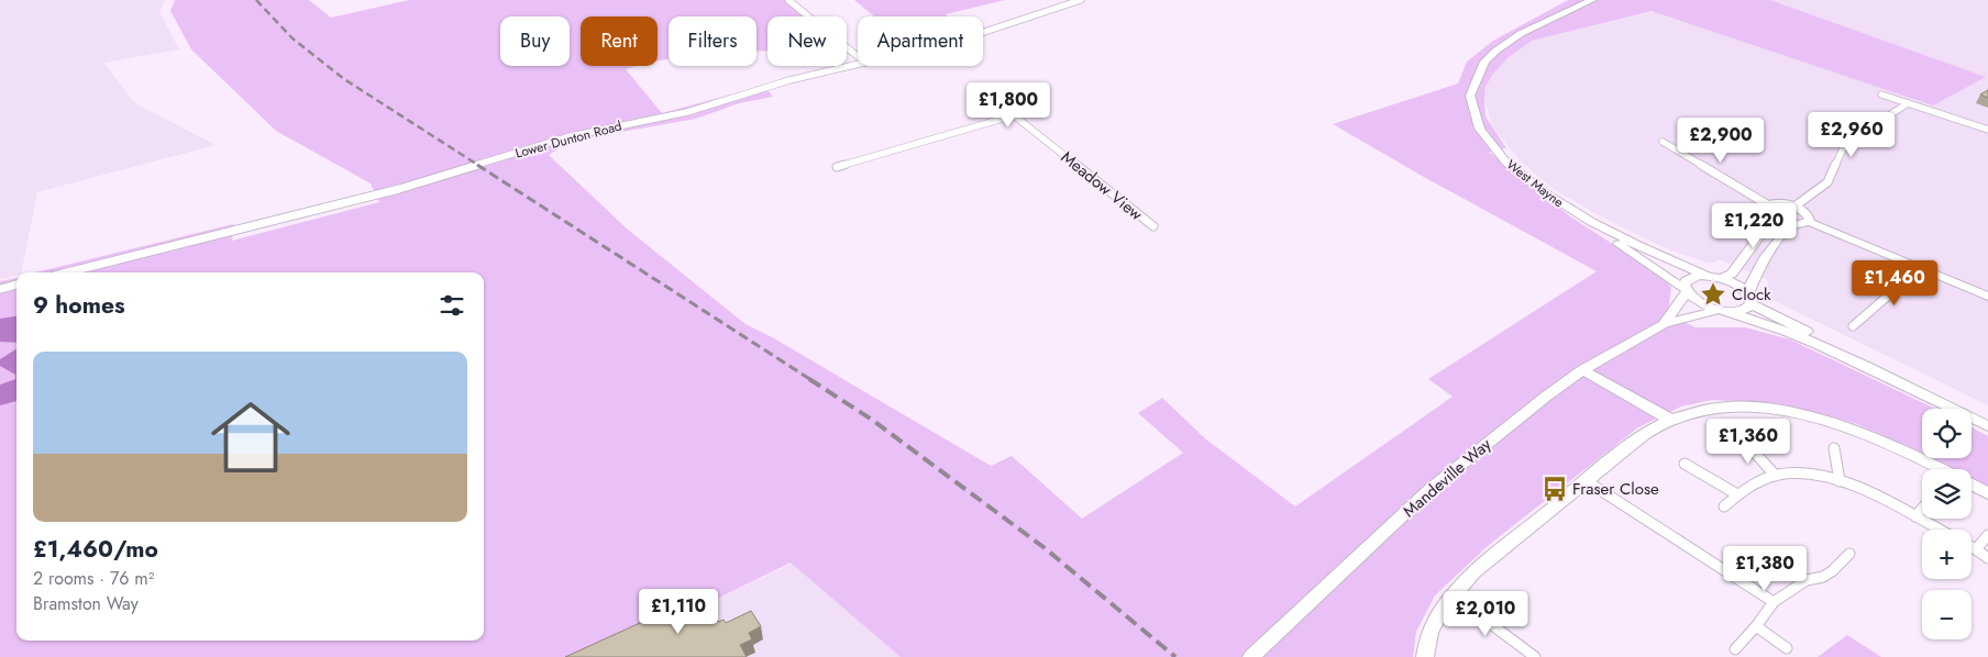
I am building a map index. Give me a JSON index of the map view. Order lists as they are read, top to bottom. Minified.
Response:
{"streets":{"main road":["West Mayne","Mandeville Way"],"street":["Lower Dunton Road","Meadow View"]},"crossings":[["West Mayne","Mandeville Way"]],"places":{"place":["Clock"],"bus stop":["Fraser Close"]},"page":{"chip":["Buy","Rent","Filters","New","Apartment"],"price":["£1,800","£2,960","£2,900","£1,220","£1,460","£1,360","£1,380","£1,110","£2,010"],"heading":"9 homes","list":[{"name":"£1,460/mo","note":"2 rooms · 76 m² · Bramston Way"}],"map_buttons":["+","−"]}}
